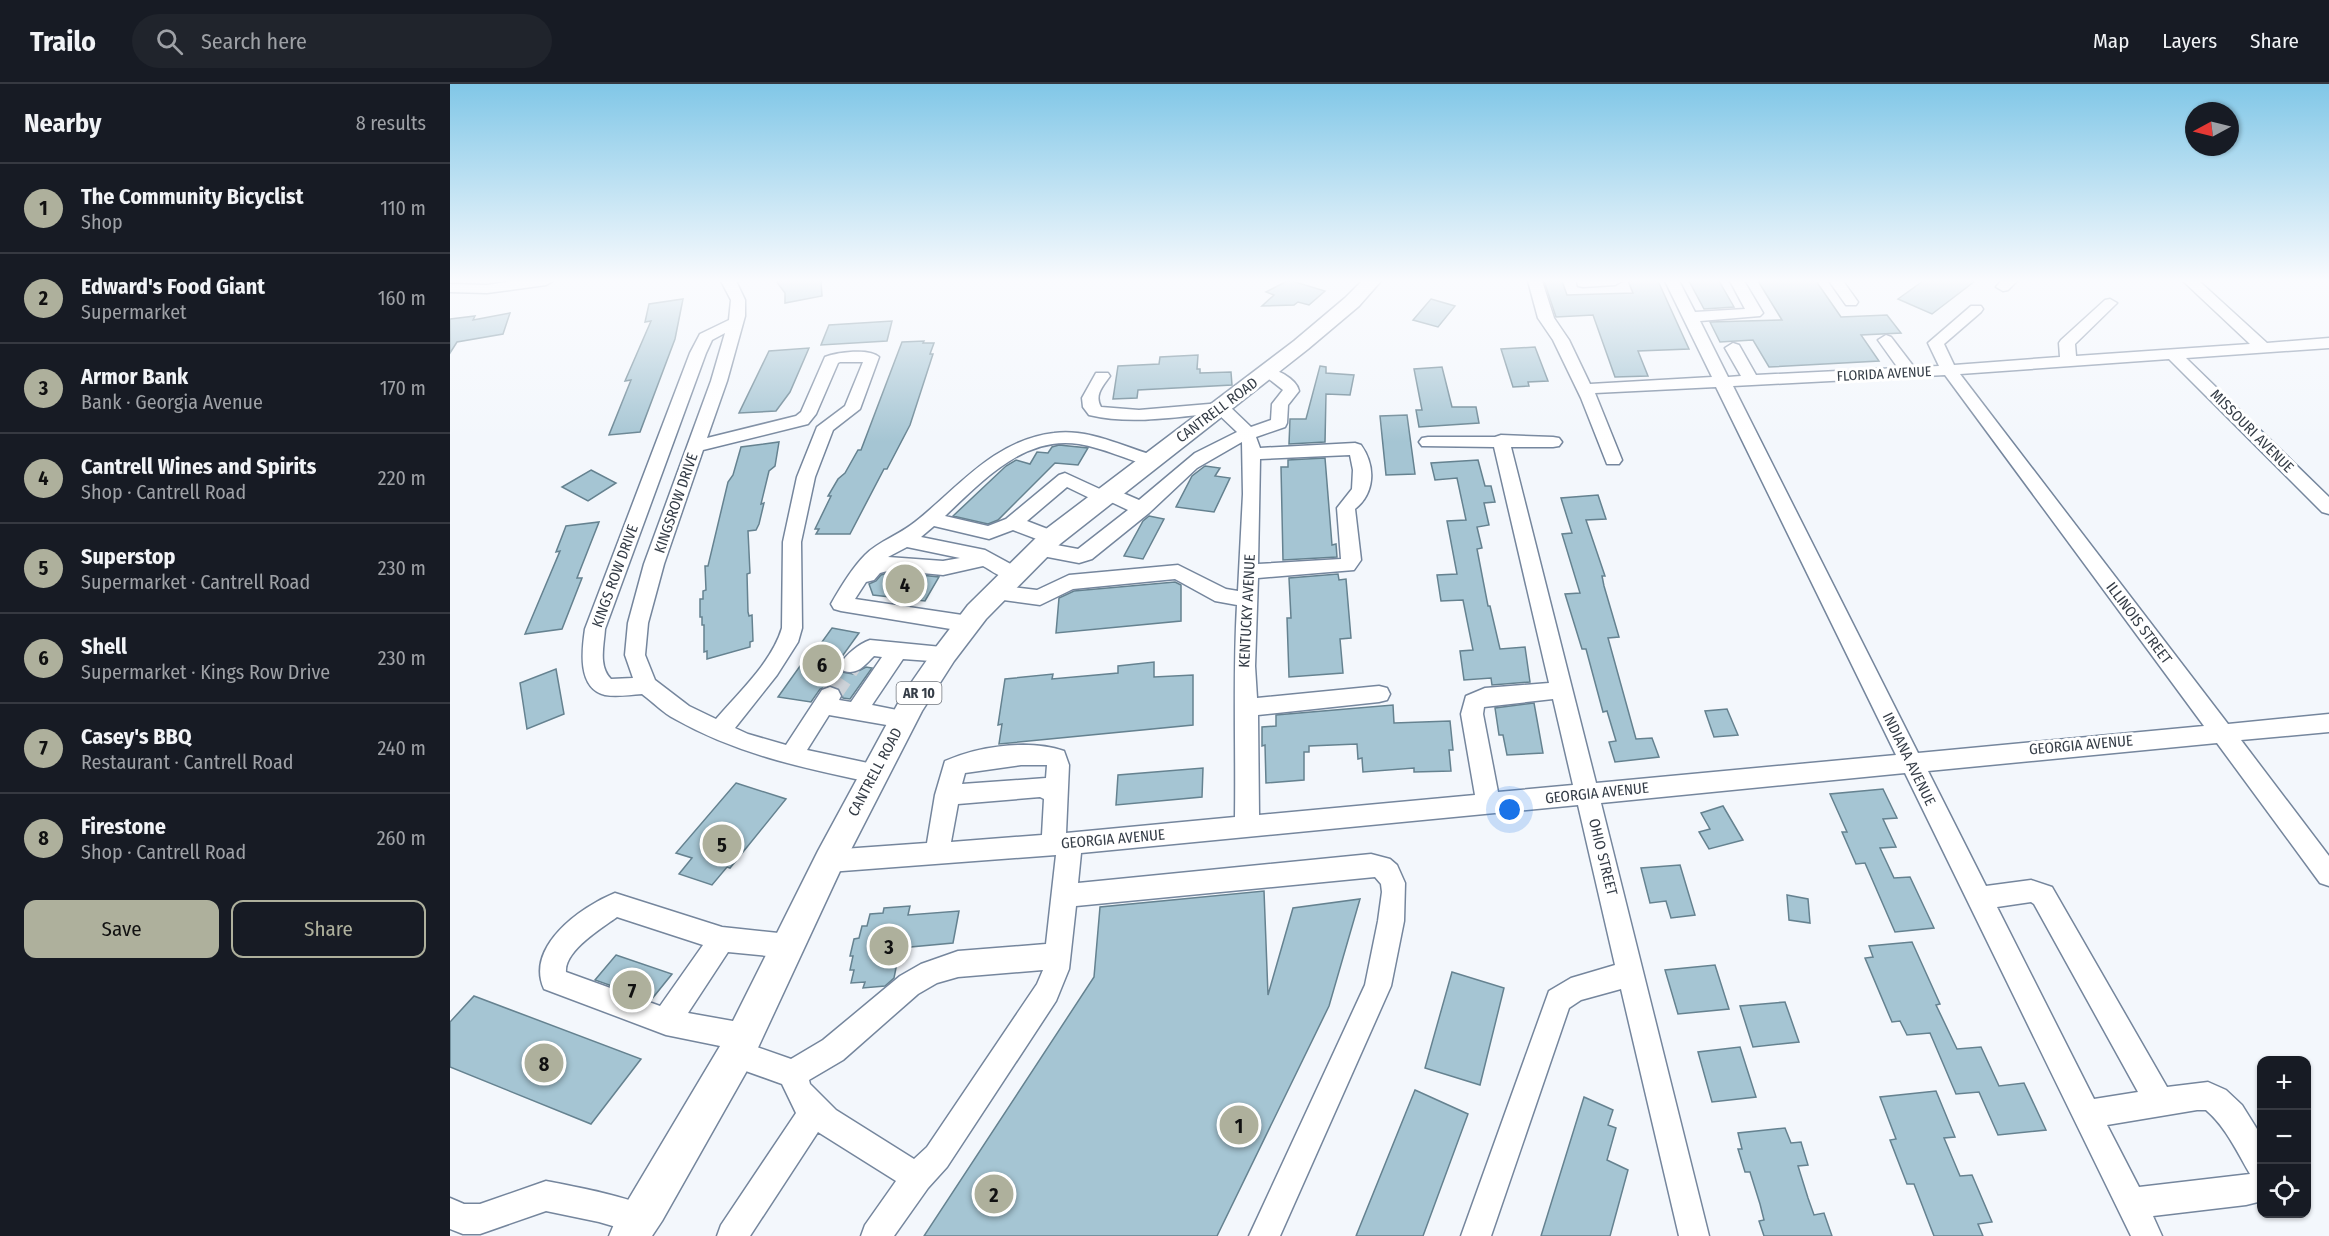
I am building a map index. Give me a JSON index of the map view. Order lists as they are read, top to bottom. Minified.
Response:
{"streets":{"main road":["CANTRELL ROAD","AR 10"],"street":["FLORIDA AVENUE","MISSOURI AVENUE","KINGSROW DRIVE","KINGS ROW DRIVE","KENTUCKY AVENUE","ILLINOIS STREET","GEORGIA AVENUE","INDIANA AVENUE","OHIO STREET"]},"crossings":[["FLORIDA AVENUE","MISSOURI AVENUE"],["FLORIDA AVENUE","ILLINOIS STREET"],["FLORIDA AVENUE","INDIANA AVENUE"],["CANTRELL ROAD","GEORGIA AVENUE"],["KINGSROW DRIVE","KINGS ROW DRIVE"],["KENTUCKY AVENUE","GEORGIA AVENUE"],["ILLINOIS STREET","GEORGIA AVENUE"],["GEORGIA AVENUE","INDIANA AVENUE"],["GEORGIA AVENUE","OHIO STREET"]],"north":"left","page":{"header":"Trailo","search":"Search here","nav":["Map","Layers","Share"],"heading":["Nearby","8 results"],"list":[{"mark":"1","name":"The Community Bicyclist","note":"Shop","value":"110 m"},{"mark":"2","name":"Edward's Food Giant","note":"Supermarket","value":"160 m"},{"mark":"3","name":"Armor Bank","note":"Bank · Georgia Avenue","value":"170 m"},{"mark":"4","name":"Cantrell Wines and Spirits","note":"Shop · Cantrell Road","value":"220 m"},{"mark":"5","name":"Superstop","note":"Supermarket · Cantrell Road","value":"230 m"},{"mark":"6","name":"Shell","note":"Supermarket · Kings Row Drive","value":"230 m"},{"mark":"7","name":"Casey's BBQ","note":"Restaurant · Cantrell Road","value":"240 m"},{"mark":"8","name":"Firestone","note":"Shop · Cantrell Road","value":"260 m"}],"pins":["4","6","5","3","7","8","1","2"],"buttons":["Save","Share"],"map_buttons":["+","−"]}}
